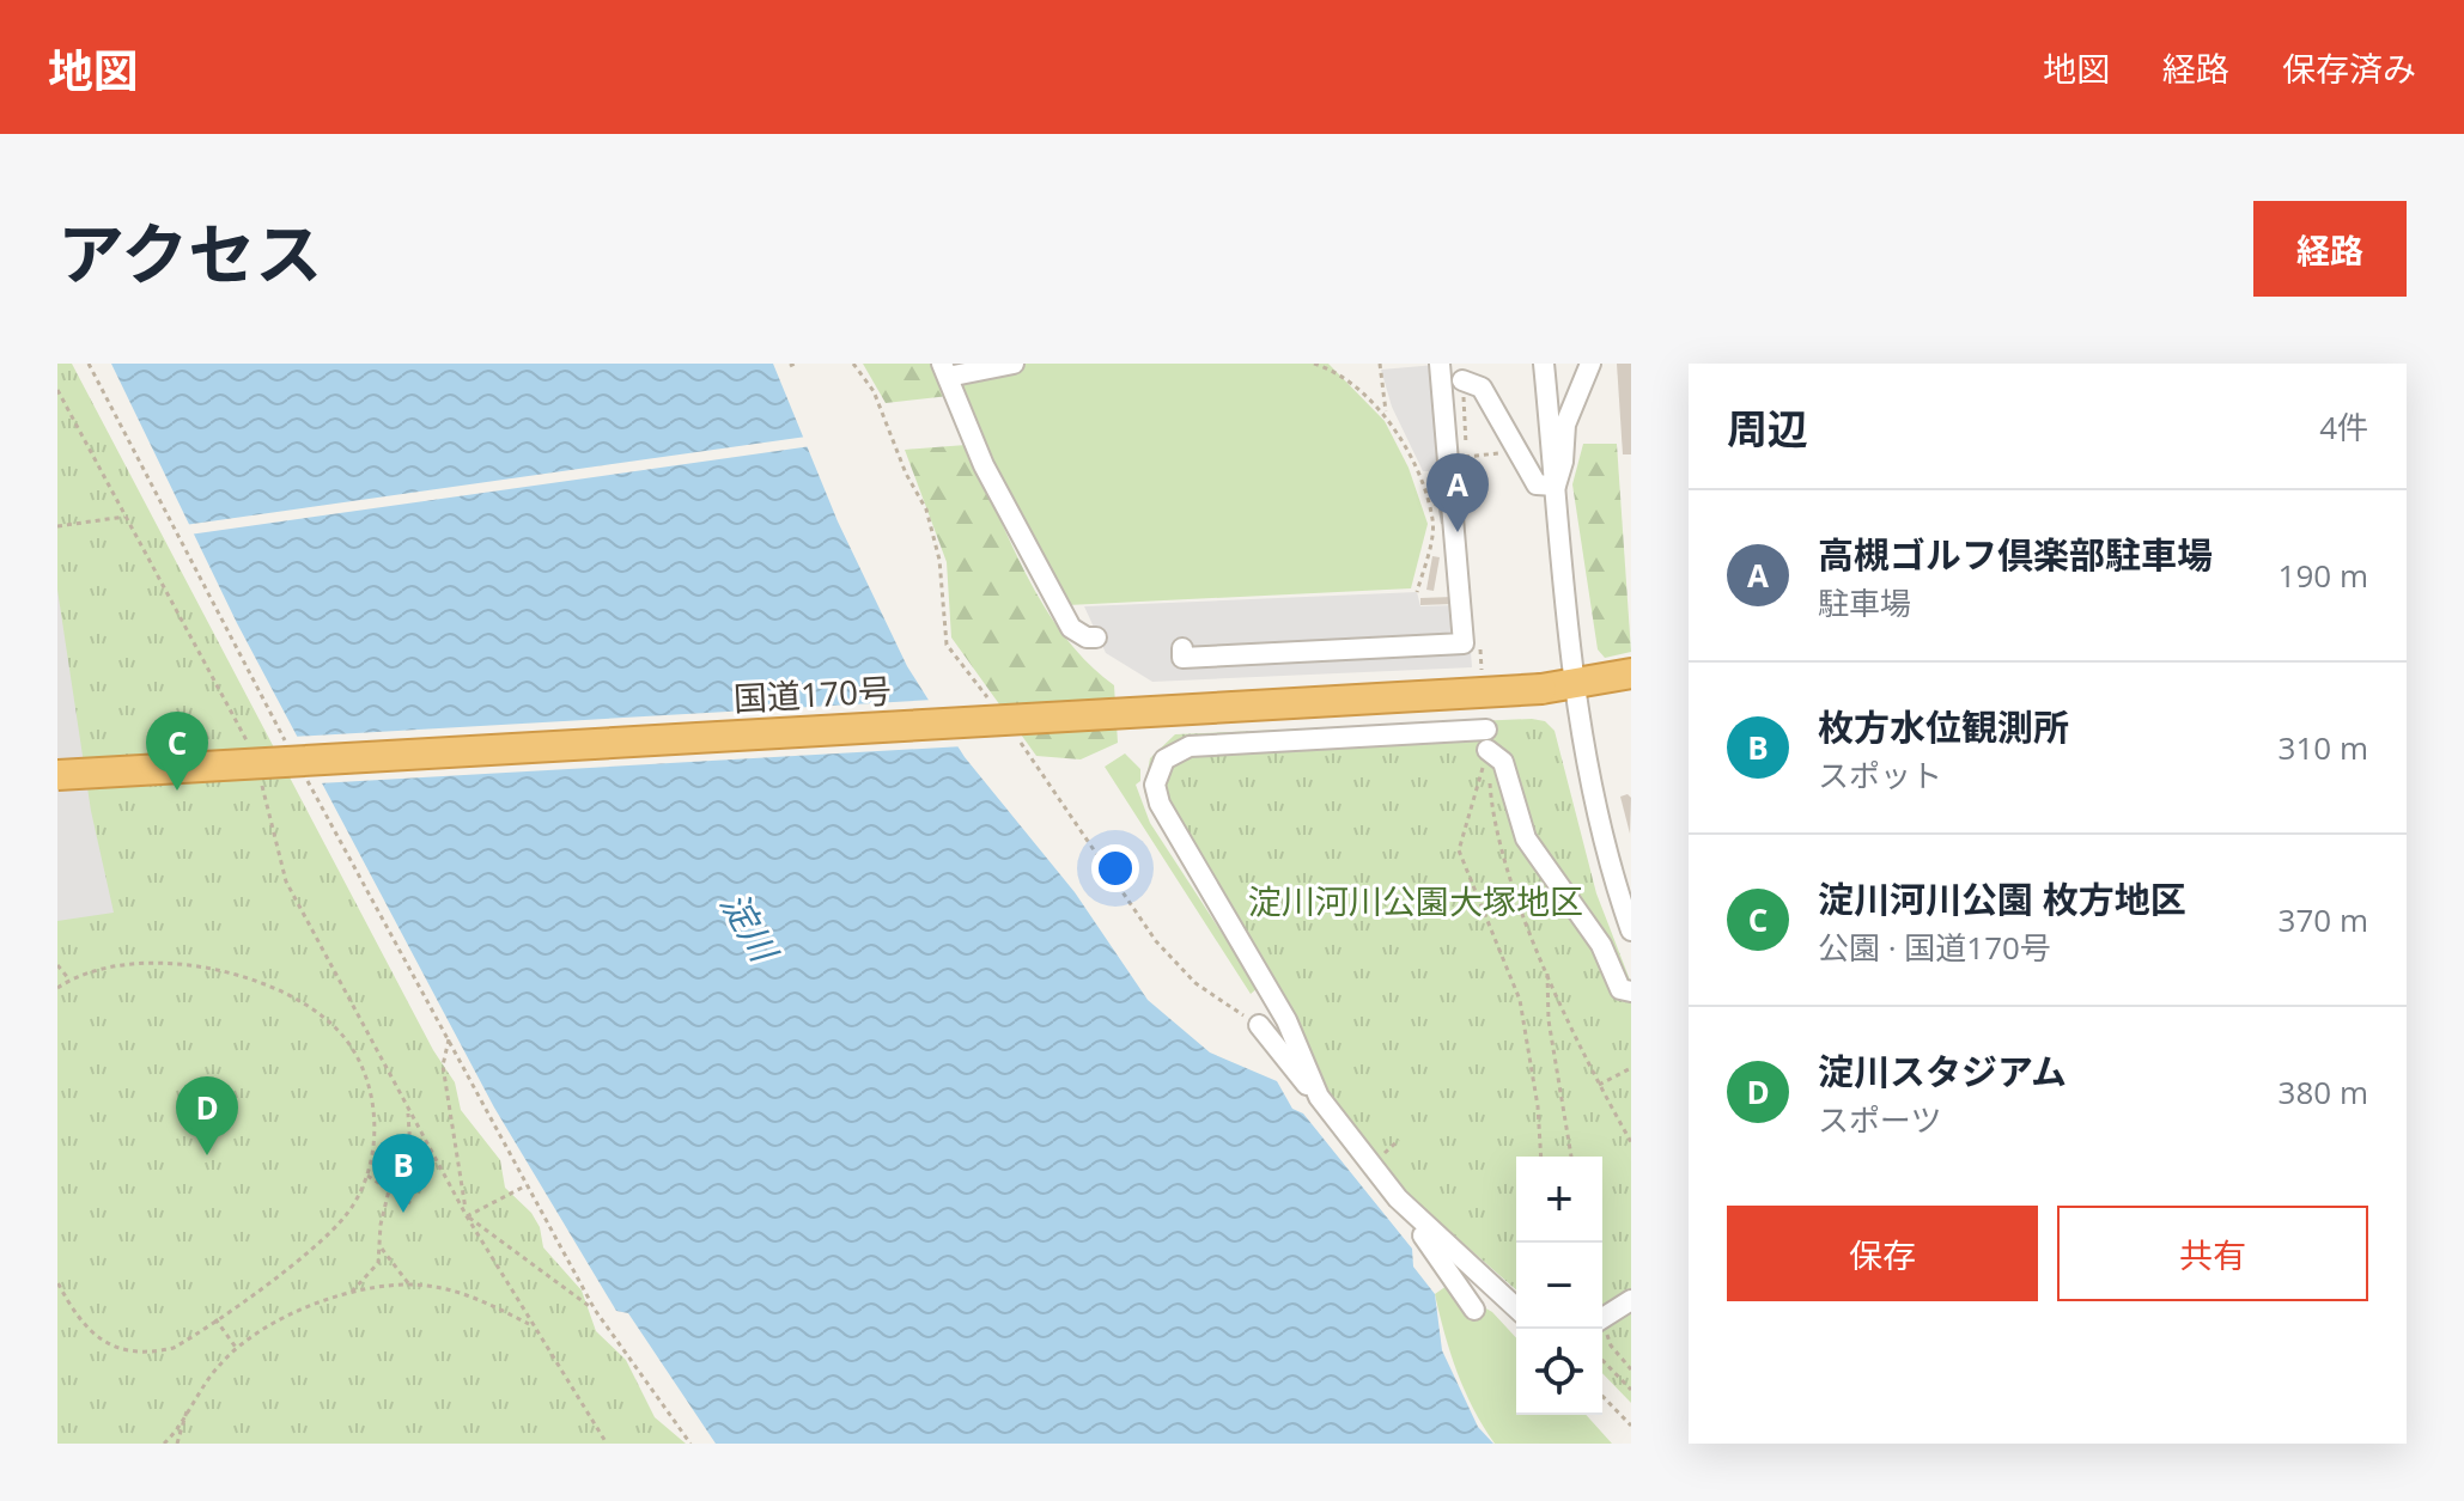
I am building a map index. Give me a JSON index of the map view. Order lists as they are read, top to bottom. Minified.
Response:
{"streets":{"highway":["国道170号"]},"water":["淀川"],"parks":["淀川河川公園大塚地区"],"page":{"header":"地図","nav":["地図","経路","保存済み"],"title":"アクセス","buttons":["経路",["保存","共有"]],"heading":["周辺","4件"],"pins":["A","C","D","B"],"list":[{"mark":"A","name":"高槻ゴルフ倶楽部駐車場","note":"駐車場","value":"190 m"},{"mark":"B","name":"枚方水位観測所","note":"スポット","value":"310 m"},{"mark":"C","name":"淀川河川公園 枚方地区","note":"公園 · 国道170号","value":"370 m"},{"mark":"D","name":"淀川スタジアム","note":"スポーツ","value":"380 m"}],"map_buttons":["+","−"]}}
